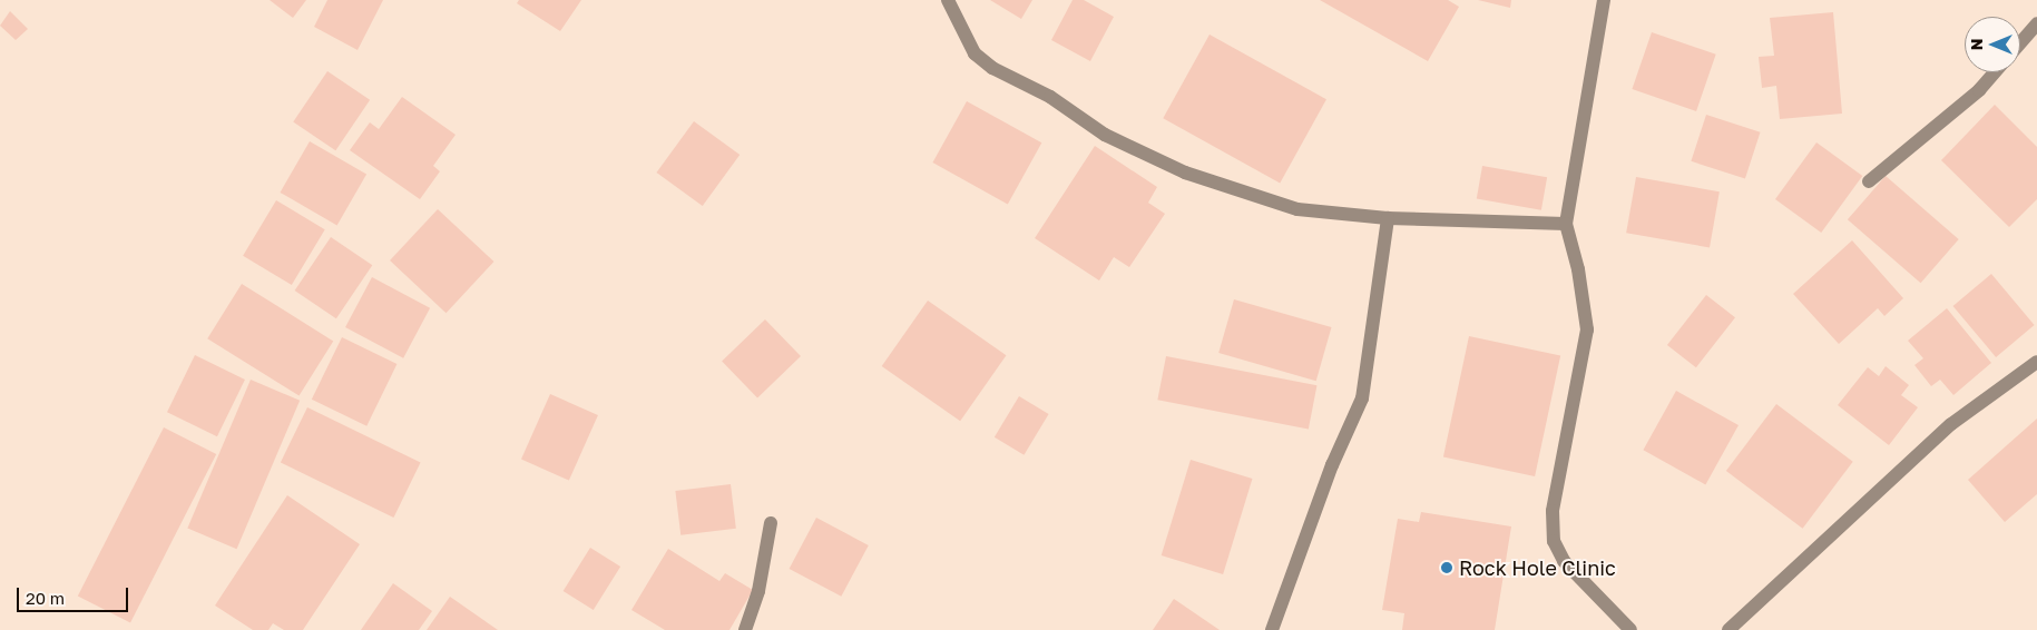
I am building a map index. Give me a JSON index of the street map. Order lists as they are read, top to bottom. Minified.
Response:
{"places":["Rock Hole Clinic"],"scale_bar":"20 m","north":"left"}
